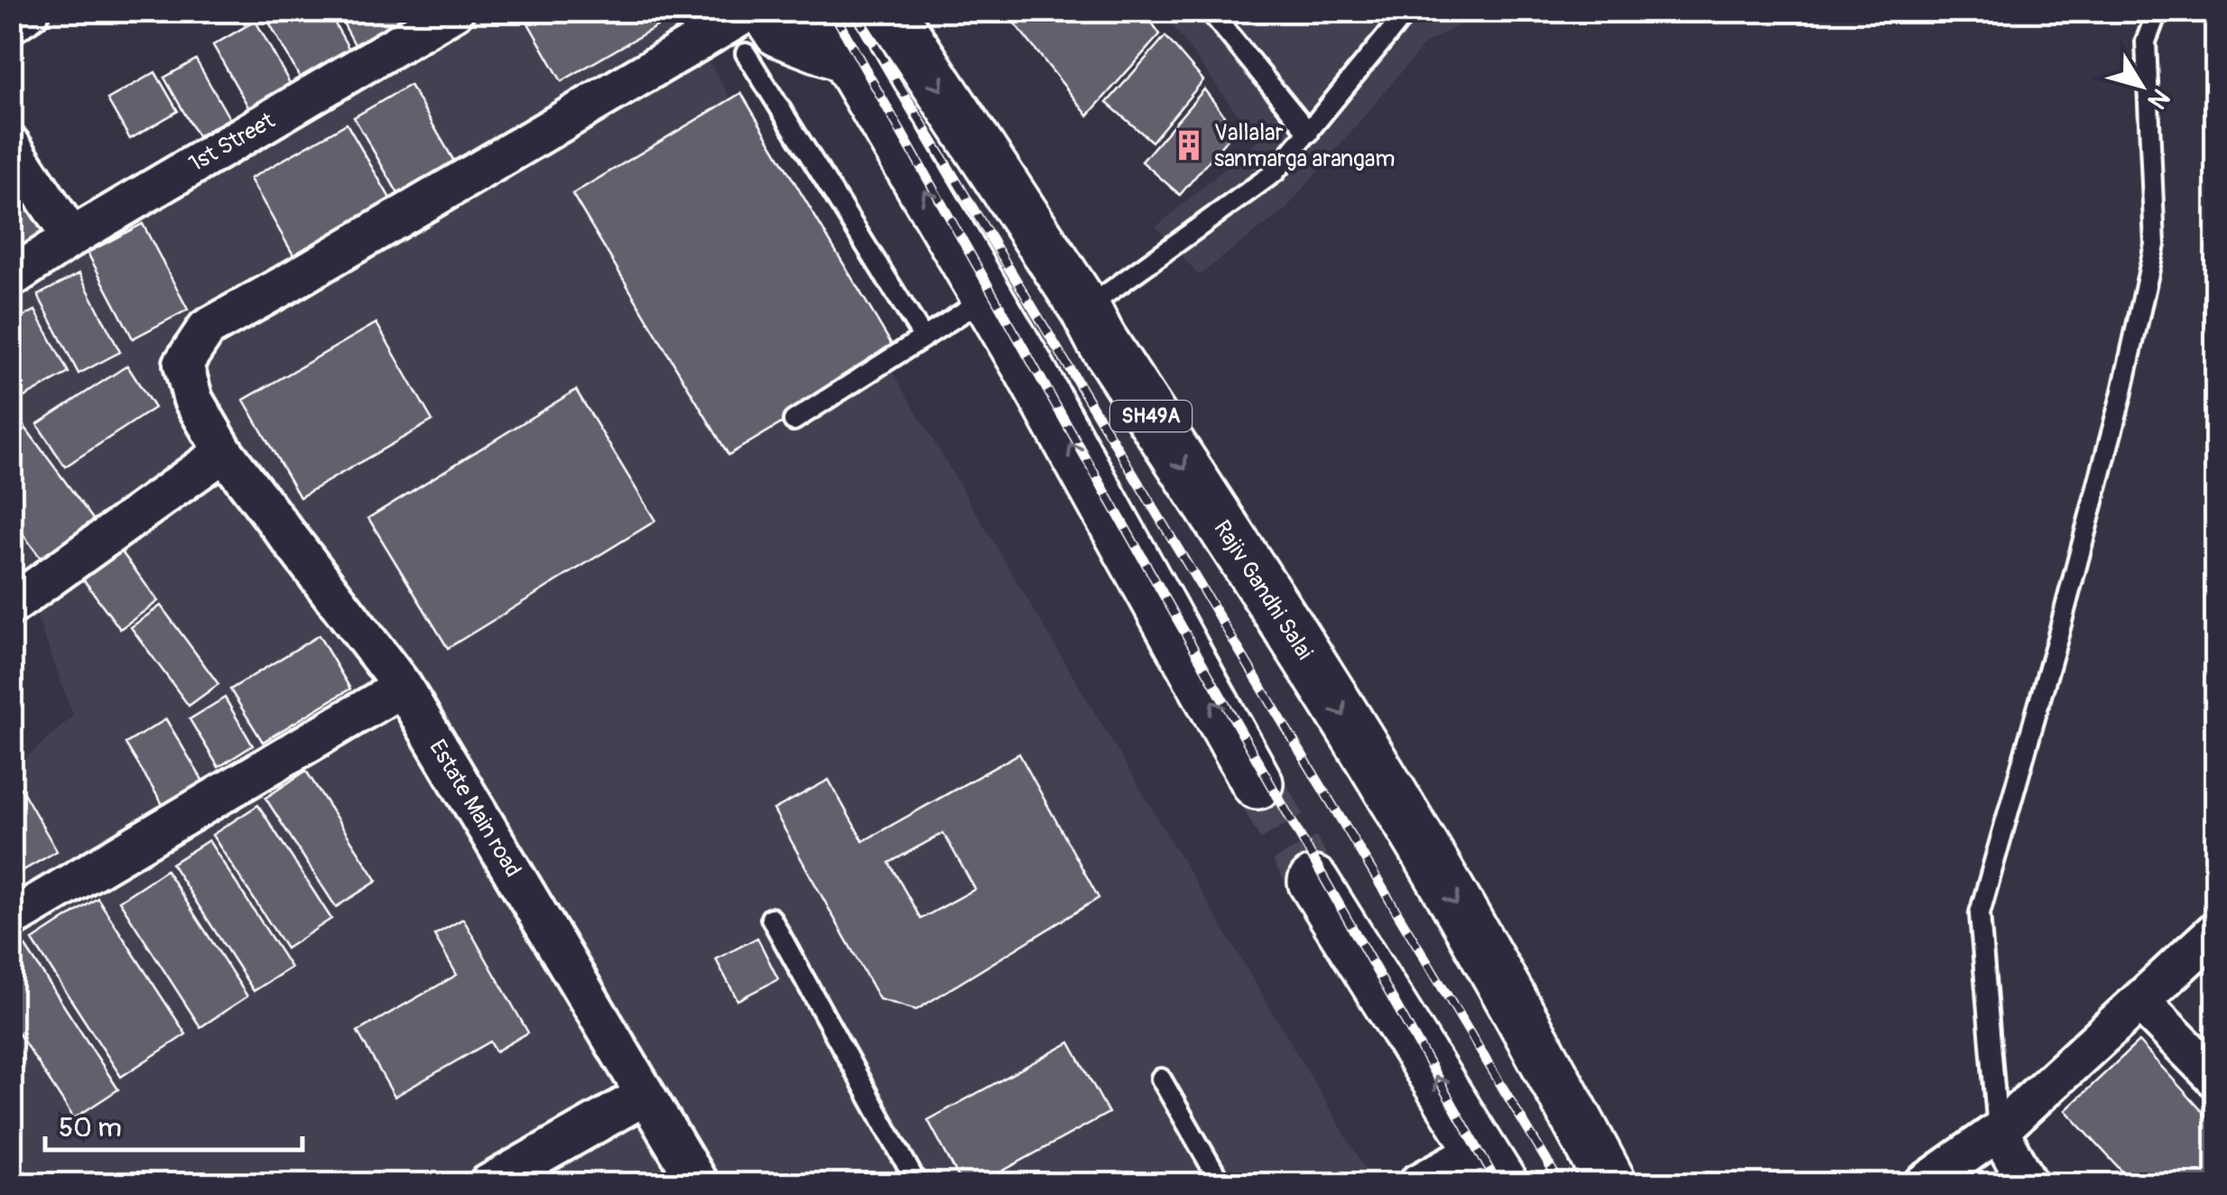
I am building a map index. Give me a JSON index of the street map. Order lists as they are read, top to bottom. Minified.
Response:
{"streets":{"main road":["SH49A","Rajiv Gandhi Salai"],"street":["1st Street","Estate Main road"]},"places":{"building":["Vallalar sanmarga arangam"]},"scale_bar":"50 m","north":"bottom right"}
